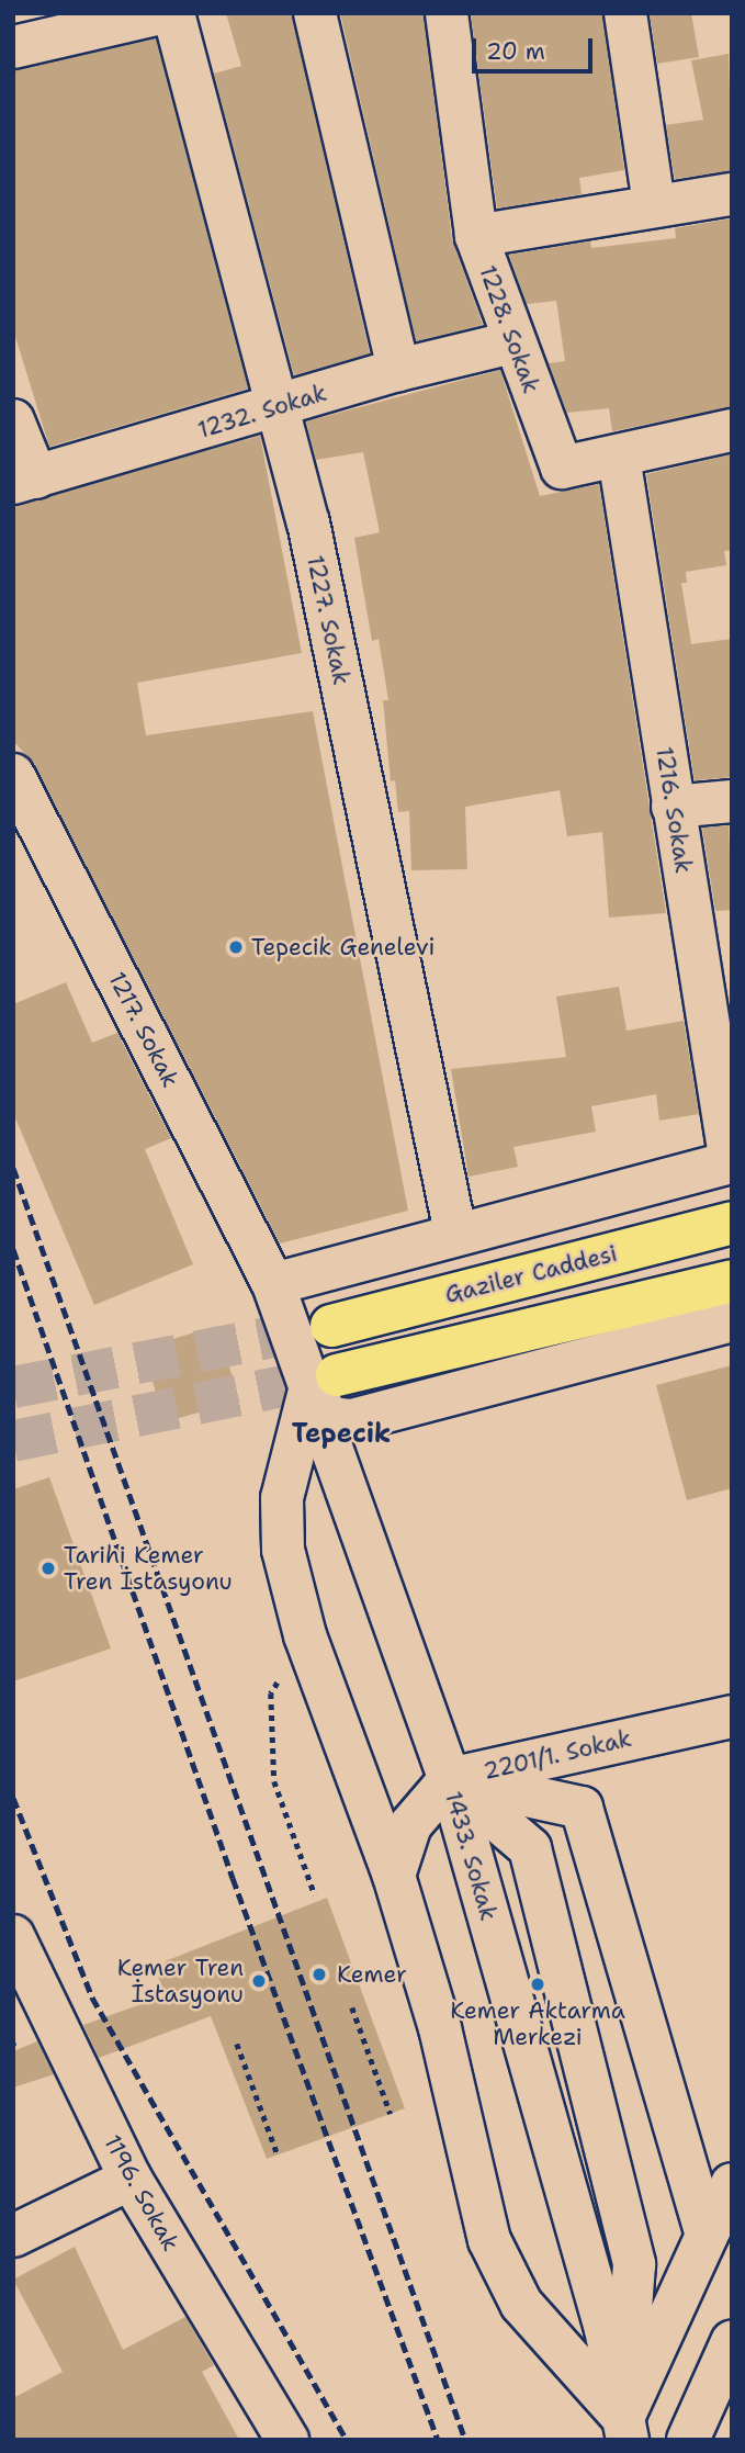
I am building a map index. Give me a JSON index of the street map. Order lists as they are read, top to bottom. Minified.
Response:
{"streets":{"main road":["Gaziler Caddesi"],"street":["1228. Sokak","1232. Sokak","1227. Sokak","1216. Sokak","1217. Sokak","2201/1. Sokak","1433. Sokak","1196. Sokak"]},"crossings":[["1228. Sokak","1232. Sokak"],["1228. Sokak","1216. Sokak"],["1232. Sokak","1227. Sokak"],["1217. Sokak","1433. Sokak"],["2201/1. Sokak","1433. Sokak"]],"districts":["Tepecik"],"places":["Tepecik Genelevi","Tarihi Kemer Tren İstasyonu","Kemer","Kemer Tren İstasyonu","Kemer Aktarma Merkezi"],"scale_bar":"20 m"}
